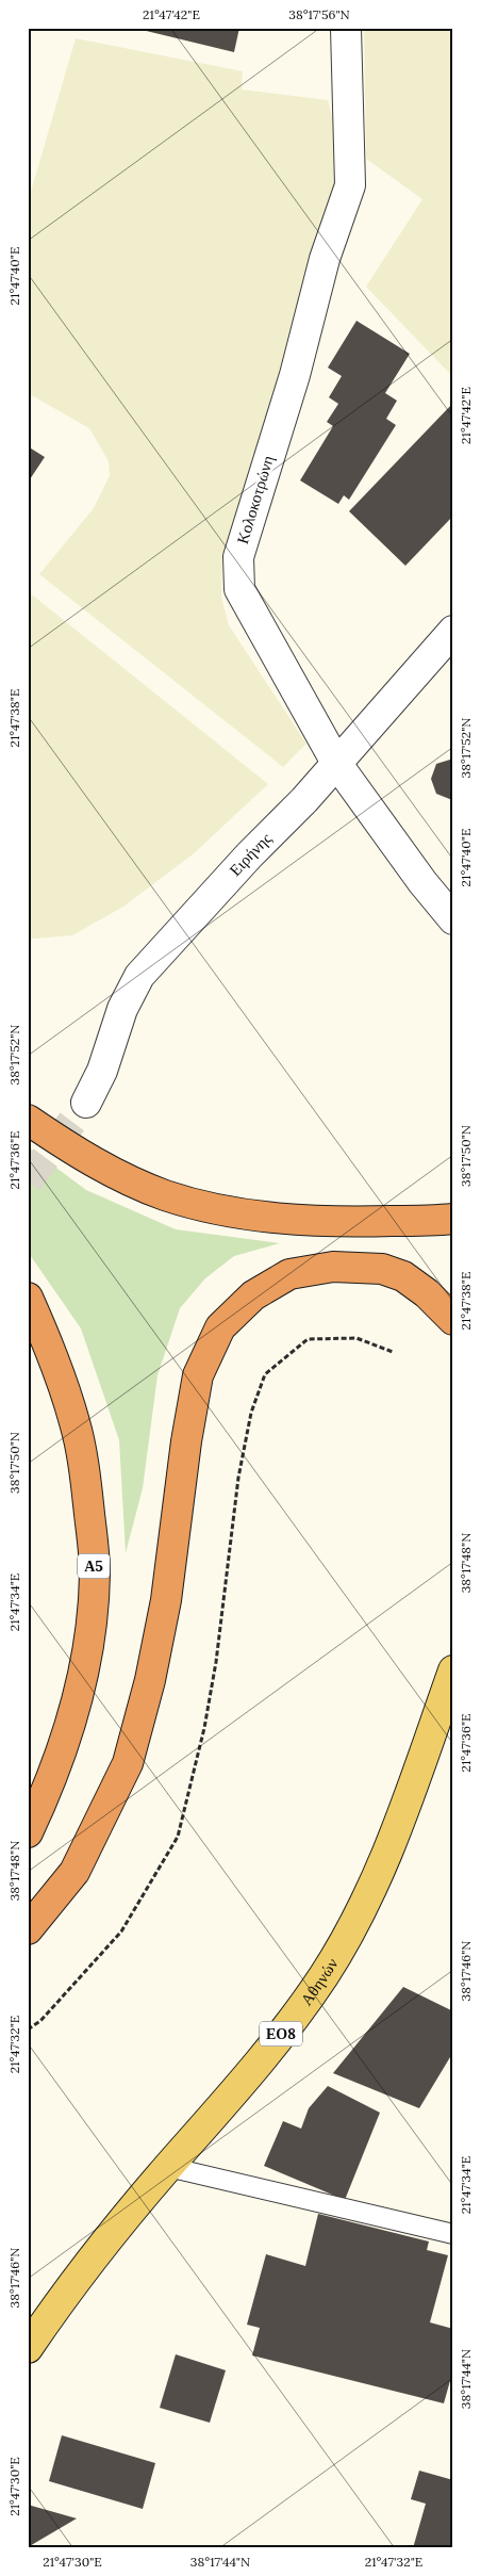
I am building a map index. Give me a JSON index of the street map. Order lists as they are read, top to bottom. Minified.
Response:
{"streets":{"highway":["Α5"],"main road":["Αθηνών","ΕΟ8"],"street":["Κολοκοτρώνη","Ειρήνης"]},"crossings":[["Κολοκοτρώνη","Ειρήνης"]],"coordinates":["21°47'42\"E","38°17'56\"N","21°47'40\"E","21°47'38\"E","38°17'52\"N","38°17'50\"N","21°47'36\"E","38°17'48\"N","21°47'34\"E","38°17'46\"N","21°47'32\"E","38°17'44\"N","21°47'30\"E"]}
